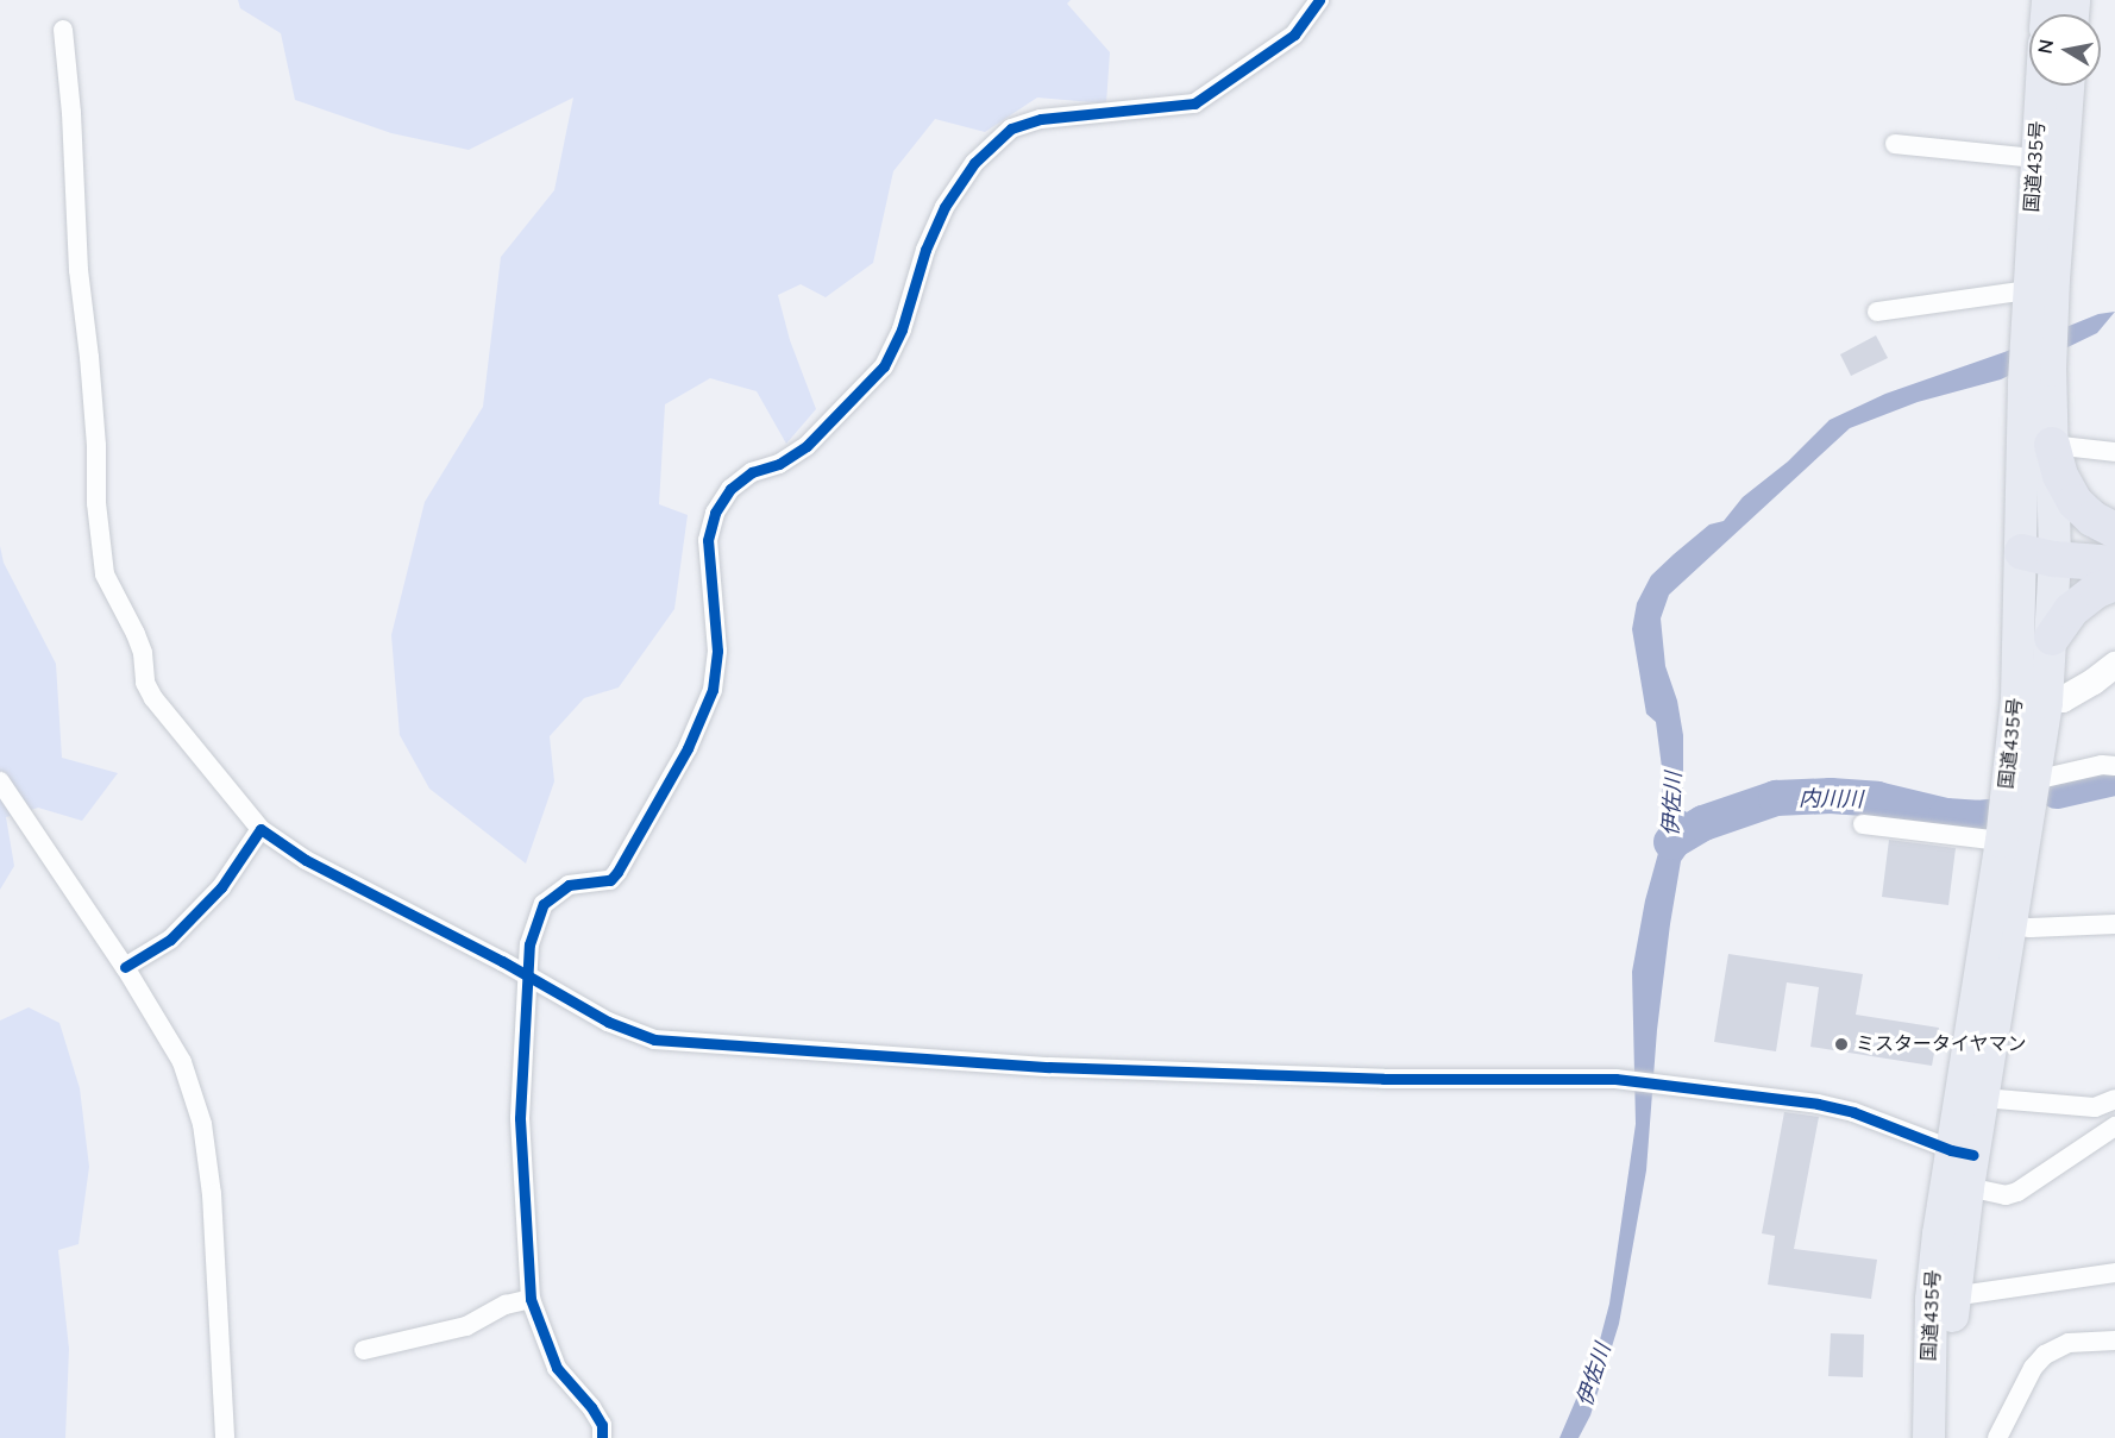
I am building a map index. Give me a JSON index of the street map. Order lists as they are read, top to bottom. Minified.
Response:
{"streets":{"highway":["国道435号"]},"water":["内川川","伊佐川"],"places":["ミスタータイヤマン"],"north":"left"}
